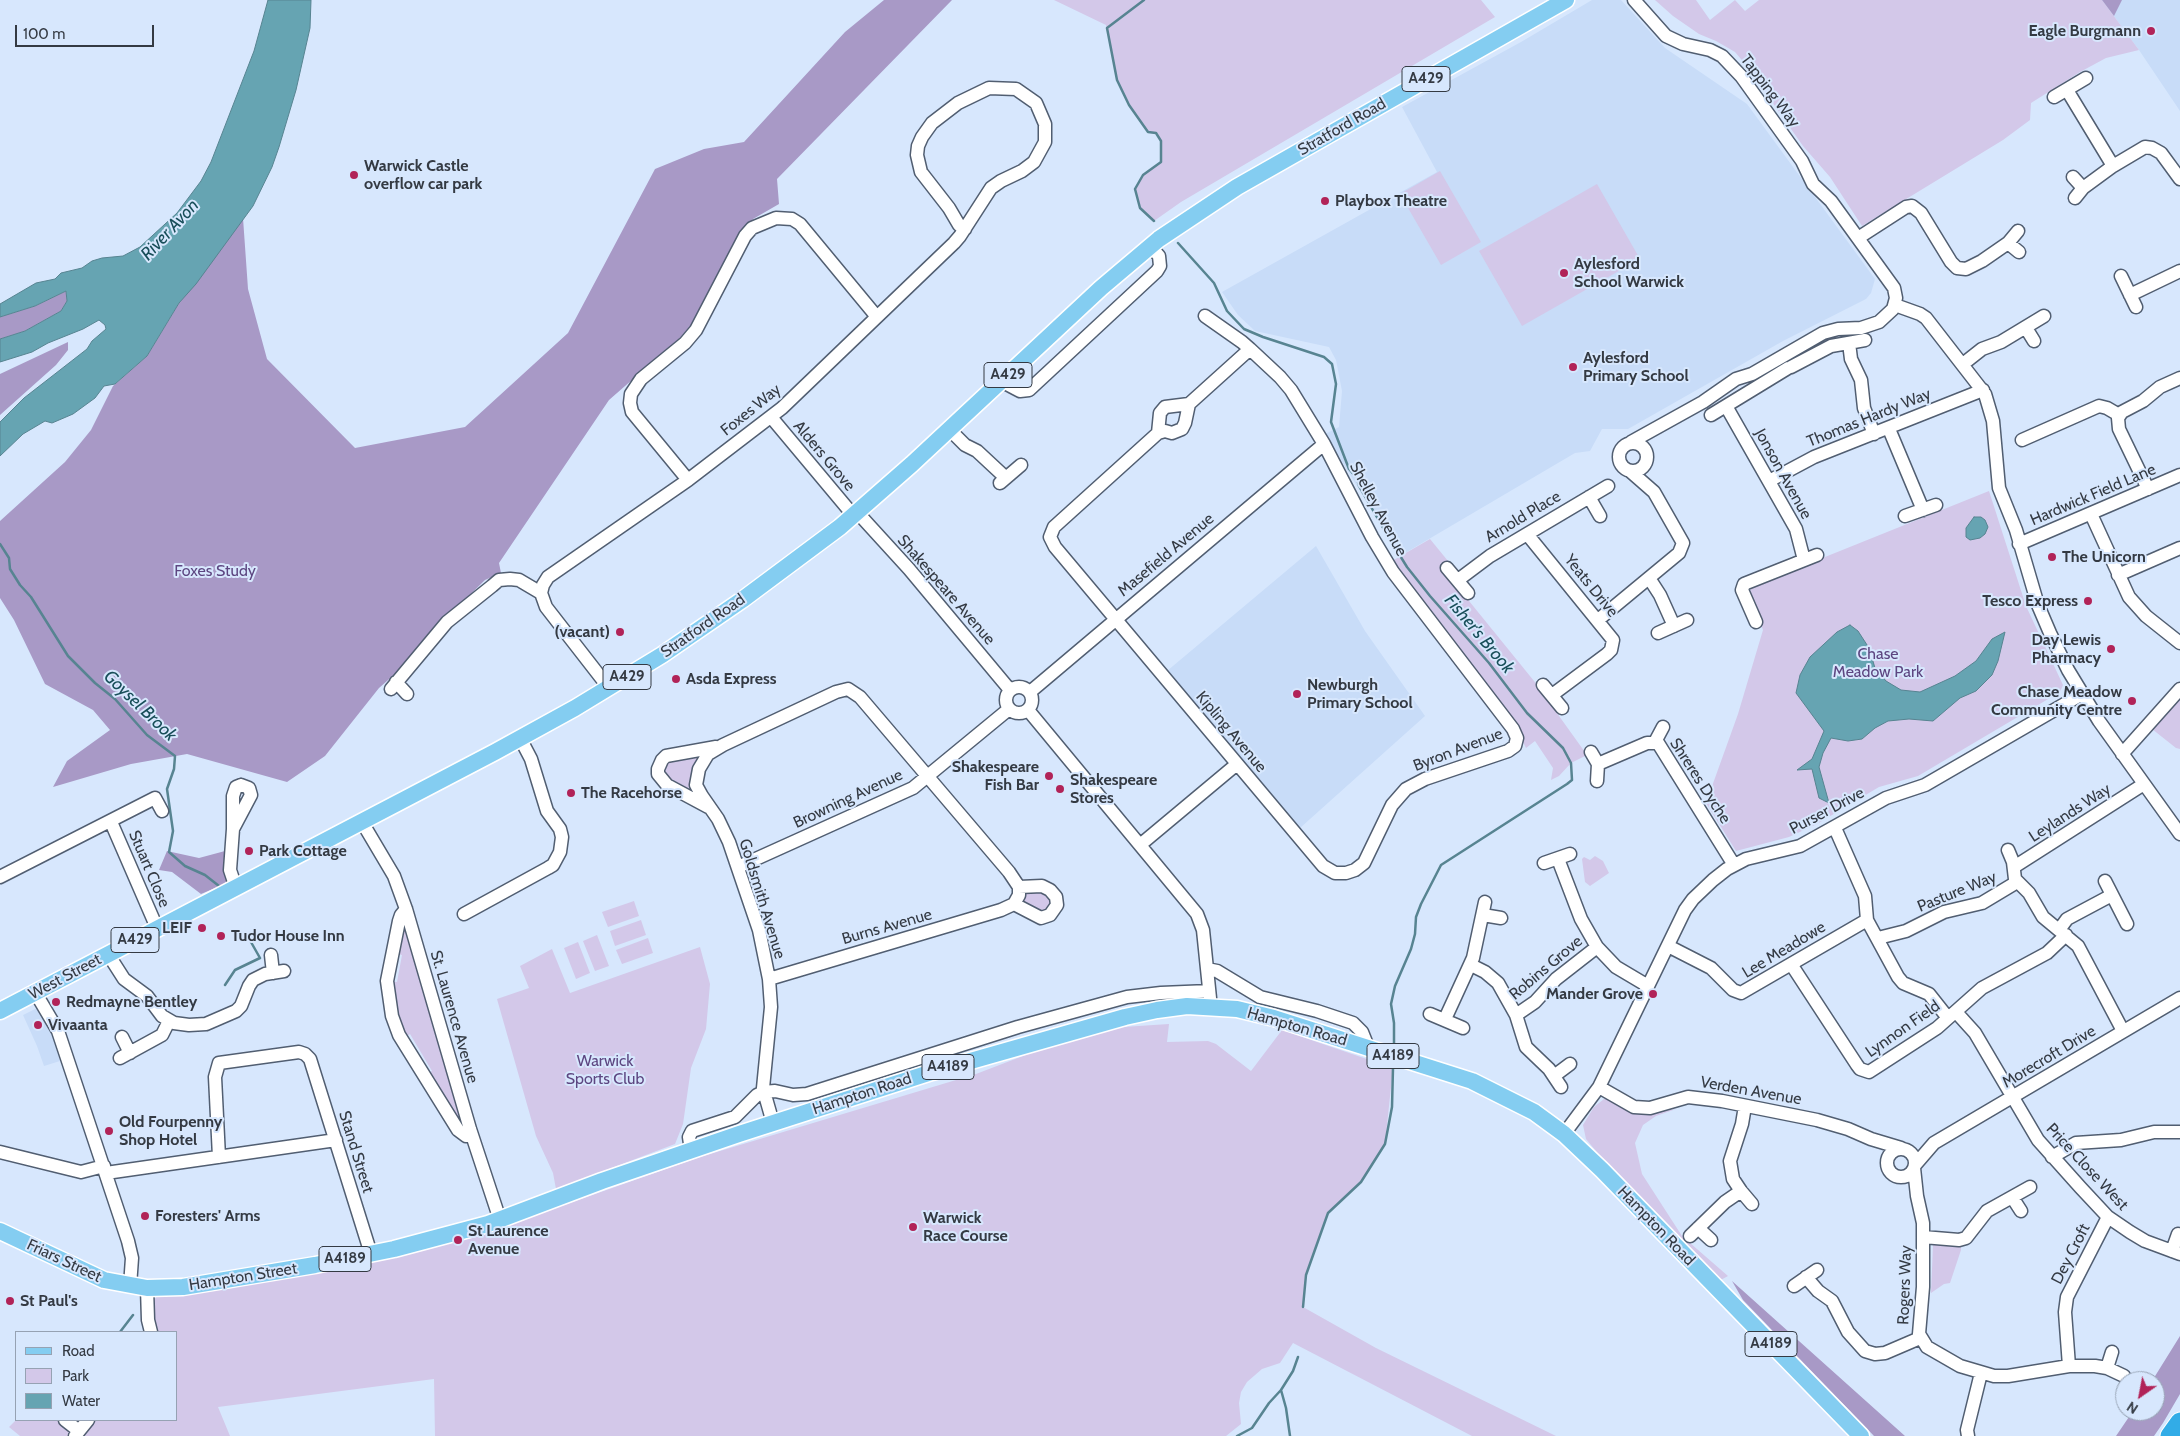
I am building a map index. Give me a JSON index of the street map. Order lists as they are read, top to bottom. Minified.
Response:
{"streets":{"main road":["A429","Stratford Road","West Street","Hampton Road","A4189","Friars Street","Hampton Street"],"street":["Tapping Way","Foxes Way","Thomas Hardy Way","Alders Grove","Jonson Avenue","Hardwick Field Lane","Shelley Avenue","Arnold Place","Masefield Avenue","Yeats Drive","Shakespeare Avenue","Kipling Avenue","Byron Avenue","Shreres Dyche","Browning Avenue","Purser Drive","Leylands Way","Stuart Close","Pasture Way","Goldsmith Avenue","Burns Avenue","Lee Meadowe","Robins Grove","St. Laurence Avenue","Lynnon Field","Morecroft Drive","Verden Avenue","Stand Street","Price Close West","Dey Croft","Rogers Way"]},"crossings":[["Stratford Road","Alders Grove"],["Stratford Road","Shakespeare Avenue"],["Stratford Road","West Street"],["Stratford Road","St. Laurence Avenue"],["Foxes Way","Alders Grove"],["Thomas Hardy Way","Jonson Avenue"],["Alders Grove","Shakespeare Avenue"],["Shelley Avenue","Masefield Avenue"],["Shelley Avenue","Byron Avenue"],["Arnold Place","Yeats Drive"],["Masefield Avenue","Shakespeare Avenue"],["Masefield Avenue","Kipling Avenue"],["Masefield Avenue","Browning Avenue"],["Shakespeare Avenue","Browning Avenue"],["Kipling Avenue","Byron Avenue"],["Shreres Dyche","Purser Drive"],["Browning Avenue","Goldsmith Avenue"],["Purser Drive","Lee Meadowe"],["Purser Drive","Hampton Road"],["Purser Drive","Verden Avenue"],["Stuart Close","West Street"],["Pasture Way","Price Close West"],["Goldsmith Avenue","Burns Avenue"],["Goldsmith Avenue","Hampton Road"],["Lee Meadowe","Lynnon Field"],["Lee Meadowe","Price Close West"],["St. Laurence Avenue","Hampton Road"],["St. Laurence Avenue","Hampton Street"],["Hampton Road","Hampton Street"],["Lynnon Field","Price Close West"],["Morecroft Drive","Verden Avenue"],["Morecroft Drive","Price Close West"],["Morecroft Drive","Rogers Way"],["Verden Avenue","Rogers Way"],["Stand Street","Hampton Street"],["Price Close West","Dey Croft"],["Dey Croft","Rogers Way"],["Friars Street","Hampton Street"]],"water":["River Avon","Fisher's Brook","Goysel Brook"],"parks":["Foxes Study","Chase Meadow Park","Warwick Sports Club"],"places":["Eagle Burgmann","Warwick Castle overflow car park","Playbox Theatre","Aylesford School Warwick","Aylesford Primary School","The Unicorn","Tesco Express","(vacant)","Day Lewis Pharmacy","Asda Express","Newburgh Primary School","Chase Meadow Community Centre","Shakespeare Fish Bar","Shakespeare Stores","The Racehorse","Park Cottage","LEIF","Tudor House Inn","Mander Grove","Redmayne Bentley","Vivaanta","Old Fourpenny Shop Hotel","Foresters' Arms","Warwick Race Course","St Laurence Avenue","St Paul's"],"legend":["Road","Park","Water"],"scale_bar":"100 m","north":"bottom left"}
